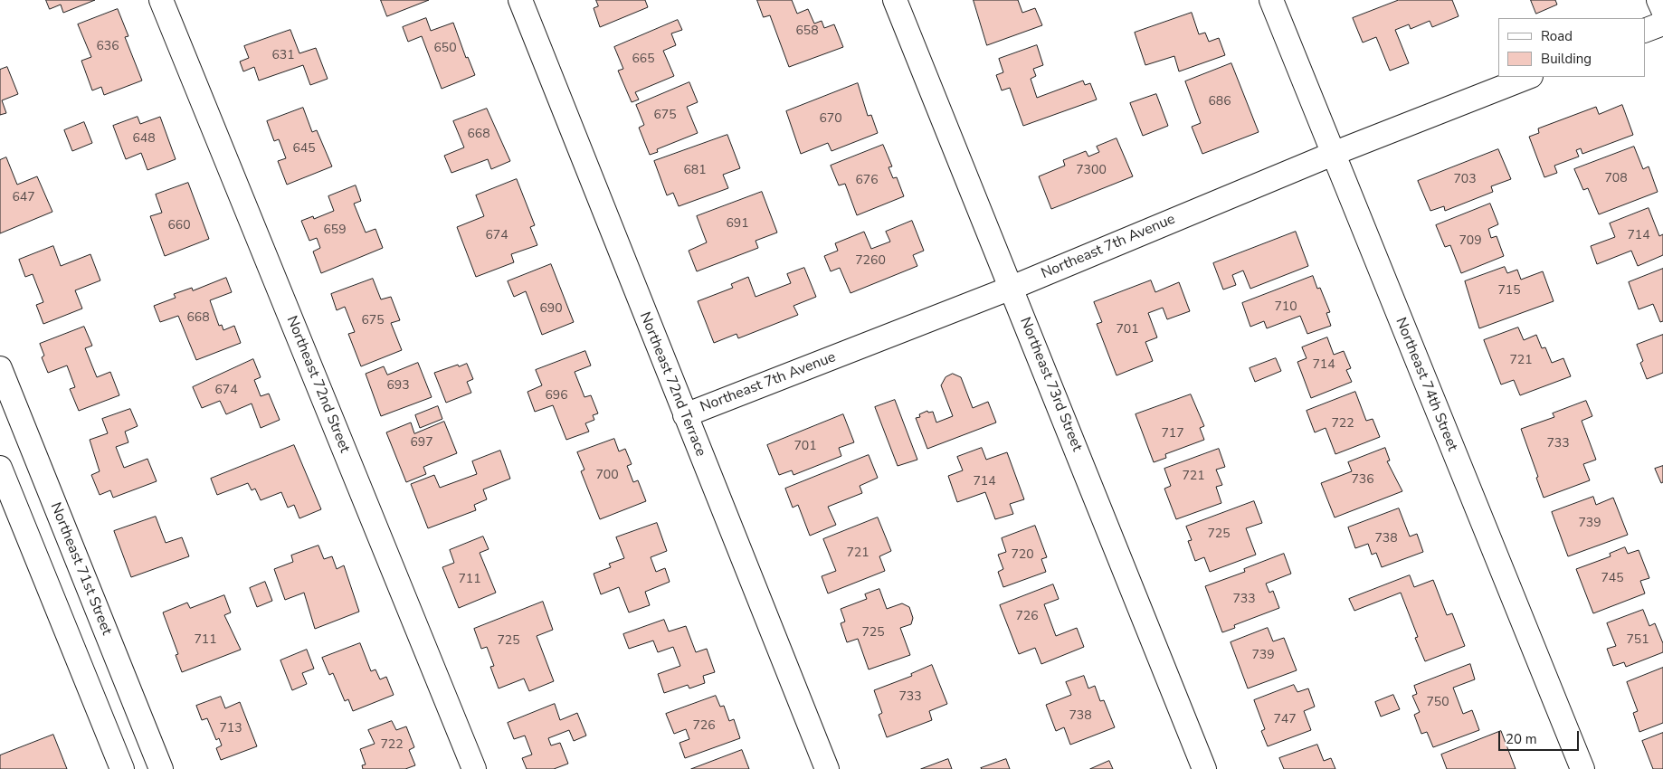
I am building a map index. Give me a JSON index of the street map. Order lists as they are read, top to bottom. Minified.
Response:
{"streets":{"street":["Northeast 7th Avenue","Northeast 72nd Street","Northeast 72nd Terrace","Northeast 73rd Street","Northeast 74th Street","Northeast 71st Street"]},"crossings":[["Northeast 7th Avenue","Northeast 72nd Terrace"],["Northeast 7th Avenue","Northeast 73rd Street"],["Northeast 7th Avenue","Northeast 74th Street"]],"house_numbers":["658","636","650","631","665","686","675","670","668","648","645","681","7300","708","703","676","647","691","660","659","674","714","709","7260","715","710","690","668","675","701","721","714","693","674","696","722","717","697","733","701","700","721","736","714","739","725","738","721","720","745","711","733","726","725","711","751","725","739","733","750","738","747","726","713","722"],"legend":["Road","Building"],"scale_bar":"20 m"}
